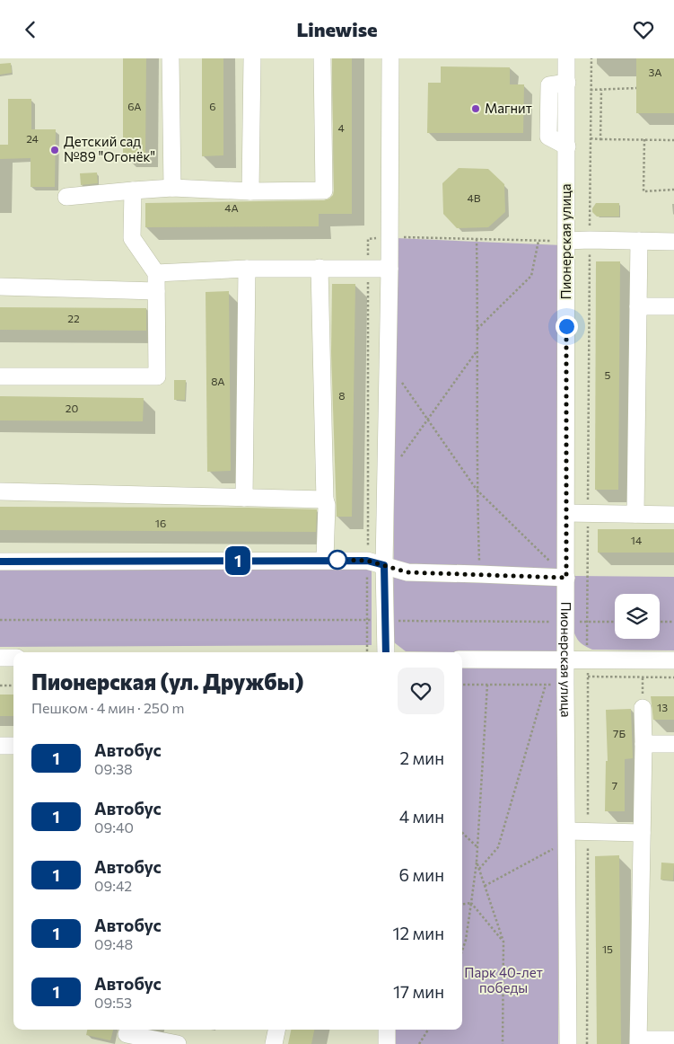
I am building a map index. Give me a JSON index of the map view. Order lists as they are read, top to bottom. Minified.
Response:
{"streets":{"street":["Пионерская улица"]},"parks":["Парк 40-лет победы"],"places":["Магнит","Детский сад №89 \"Огонёк\""],"lines":["bus line 1"],"house_numbers":["3А","6А","6","4","24","4В","4А","22","5","8А","8","20","16","14","13","7Б","7","15"],"page":{"header":"Linewise","on_map":"1","heading":["Пионерская (ул. Дружбы)","Пешком · 4 мин · 250 m"],"list":[{"mark":"1","name":"Автобус","note":"09:38","value":"2 мин"},{"mark":"1","name":"Автобус","note":"09:40","value":"4 мин"},{"mark":"1","name":"Автобус","note":"09:42","value":"6 мин"},{"mark":"1","name":"Автобус","note":"09:48","value":"12 мин"},{"mark":"1","name":"Автобус","note":"09:53","value":"17 мин"}]}}
